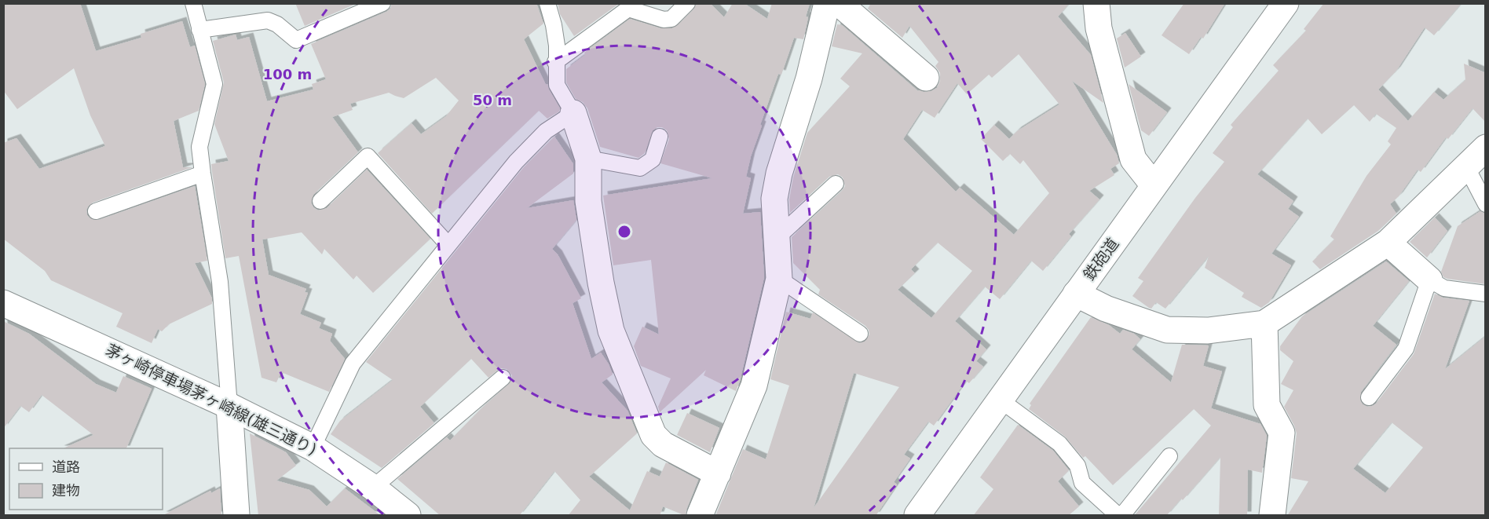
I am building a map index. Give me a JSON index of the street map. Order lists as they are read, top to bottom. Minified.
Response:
{"streets":{"street":["鉄砲道","茅ヶ崎停車場茅ヶ崎線(雄三通り)"]},"legend":["道路","建物"],"rings":["100 m","50 m"]}
